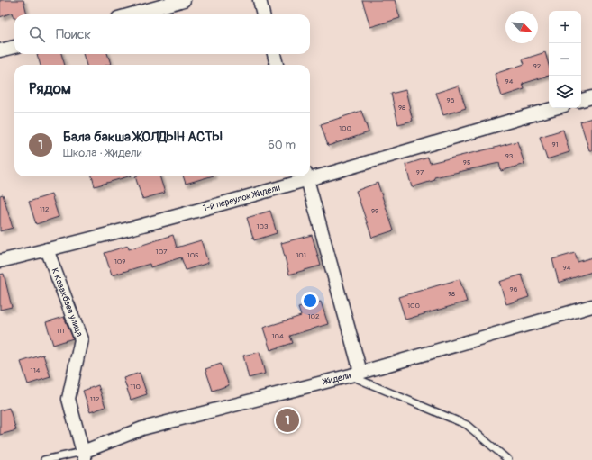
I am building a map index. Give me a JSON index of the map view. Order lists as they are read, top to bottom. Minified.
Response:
{"streets":{"street":["1-й переулок Жидели","К.Казакбаев улица","Жидели"]},"crossings":[["1-й переулок Жидели","К.Казакбаев улица"],["К.Казакбаев улица","Жидели"]],"house_numbers":["92","94","96","98","100","91","93","95","97","112","99","103","107","105","101","109","94","96","98","100","102","111","104","114","110","112"],"north":"bottom right","page":{"map_buttons":["+","−"],"search":"Поиск","heading":"Рядом","list":[{"mark":"1","name":"Бала бакша ЖОЛДЫН АСТЫ","note":"Школа · Жидели","value":"60 m"}],"pins":"1"}}
